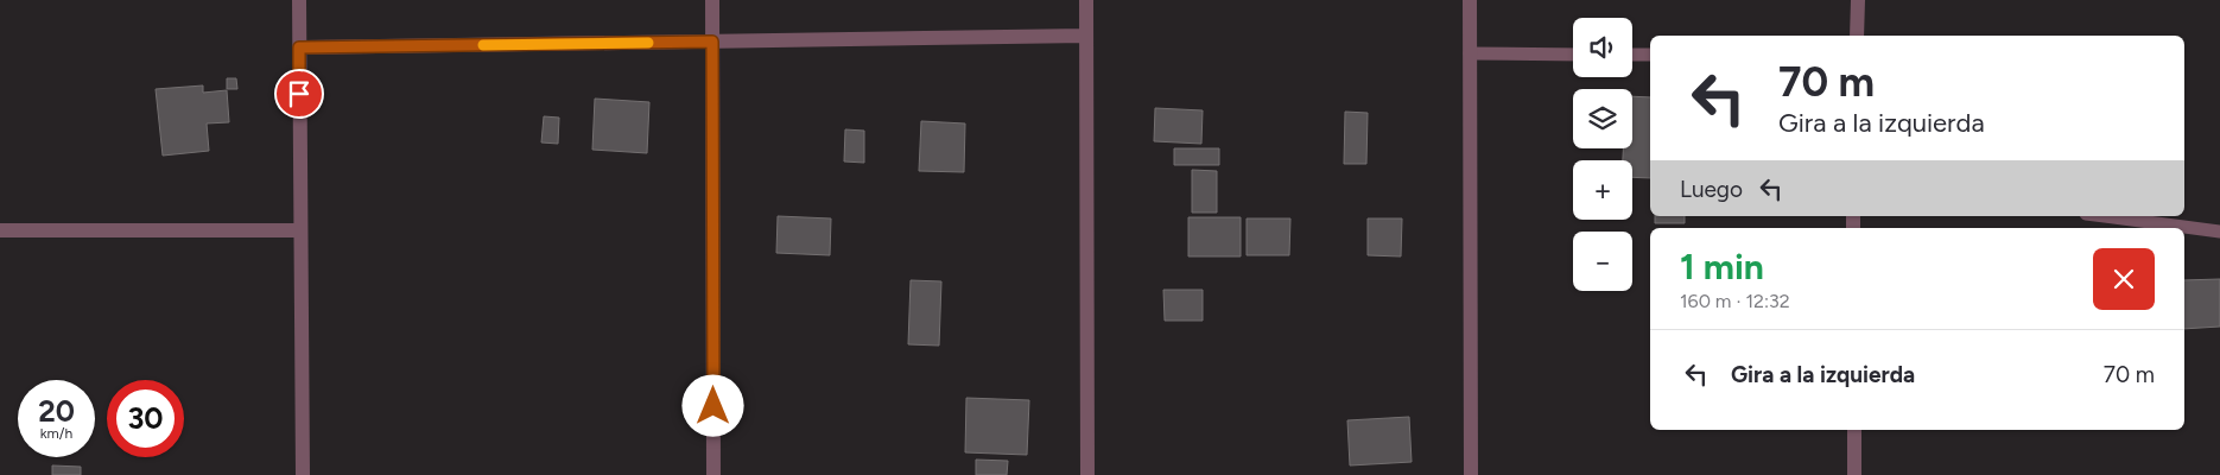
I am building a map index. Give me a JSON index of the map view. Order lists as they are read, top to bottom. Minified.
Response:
{"page":{"map_buttons":["+","−"],"turn":["70 m","Gira a la izquierda"],"then":"Luego","heading":["1 min","160 m · 12:32"],"list":[{"name":"Gira a la izquierda","value":"70 m"}],"speed":"20 km/h","limit":"30"}}
